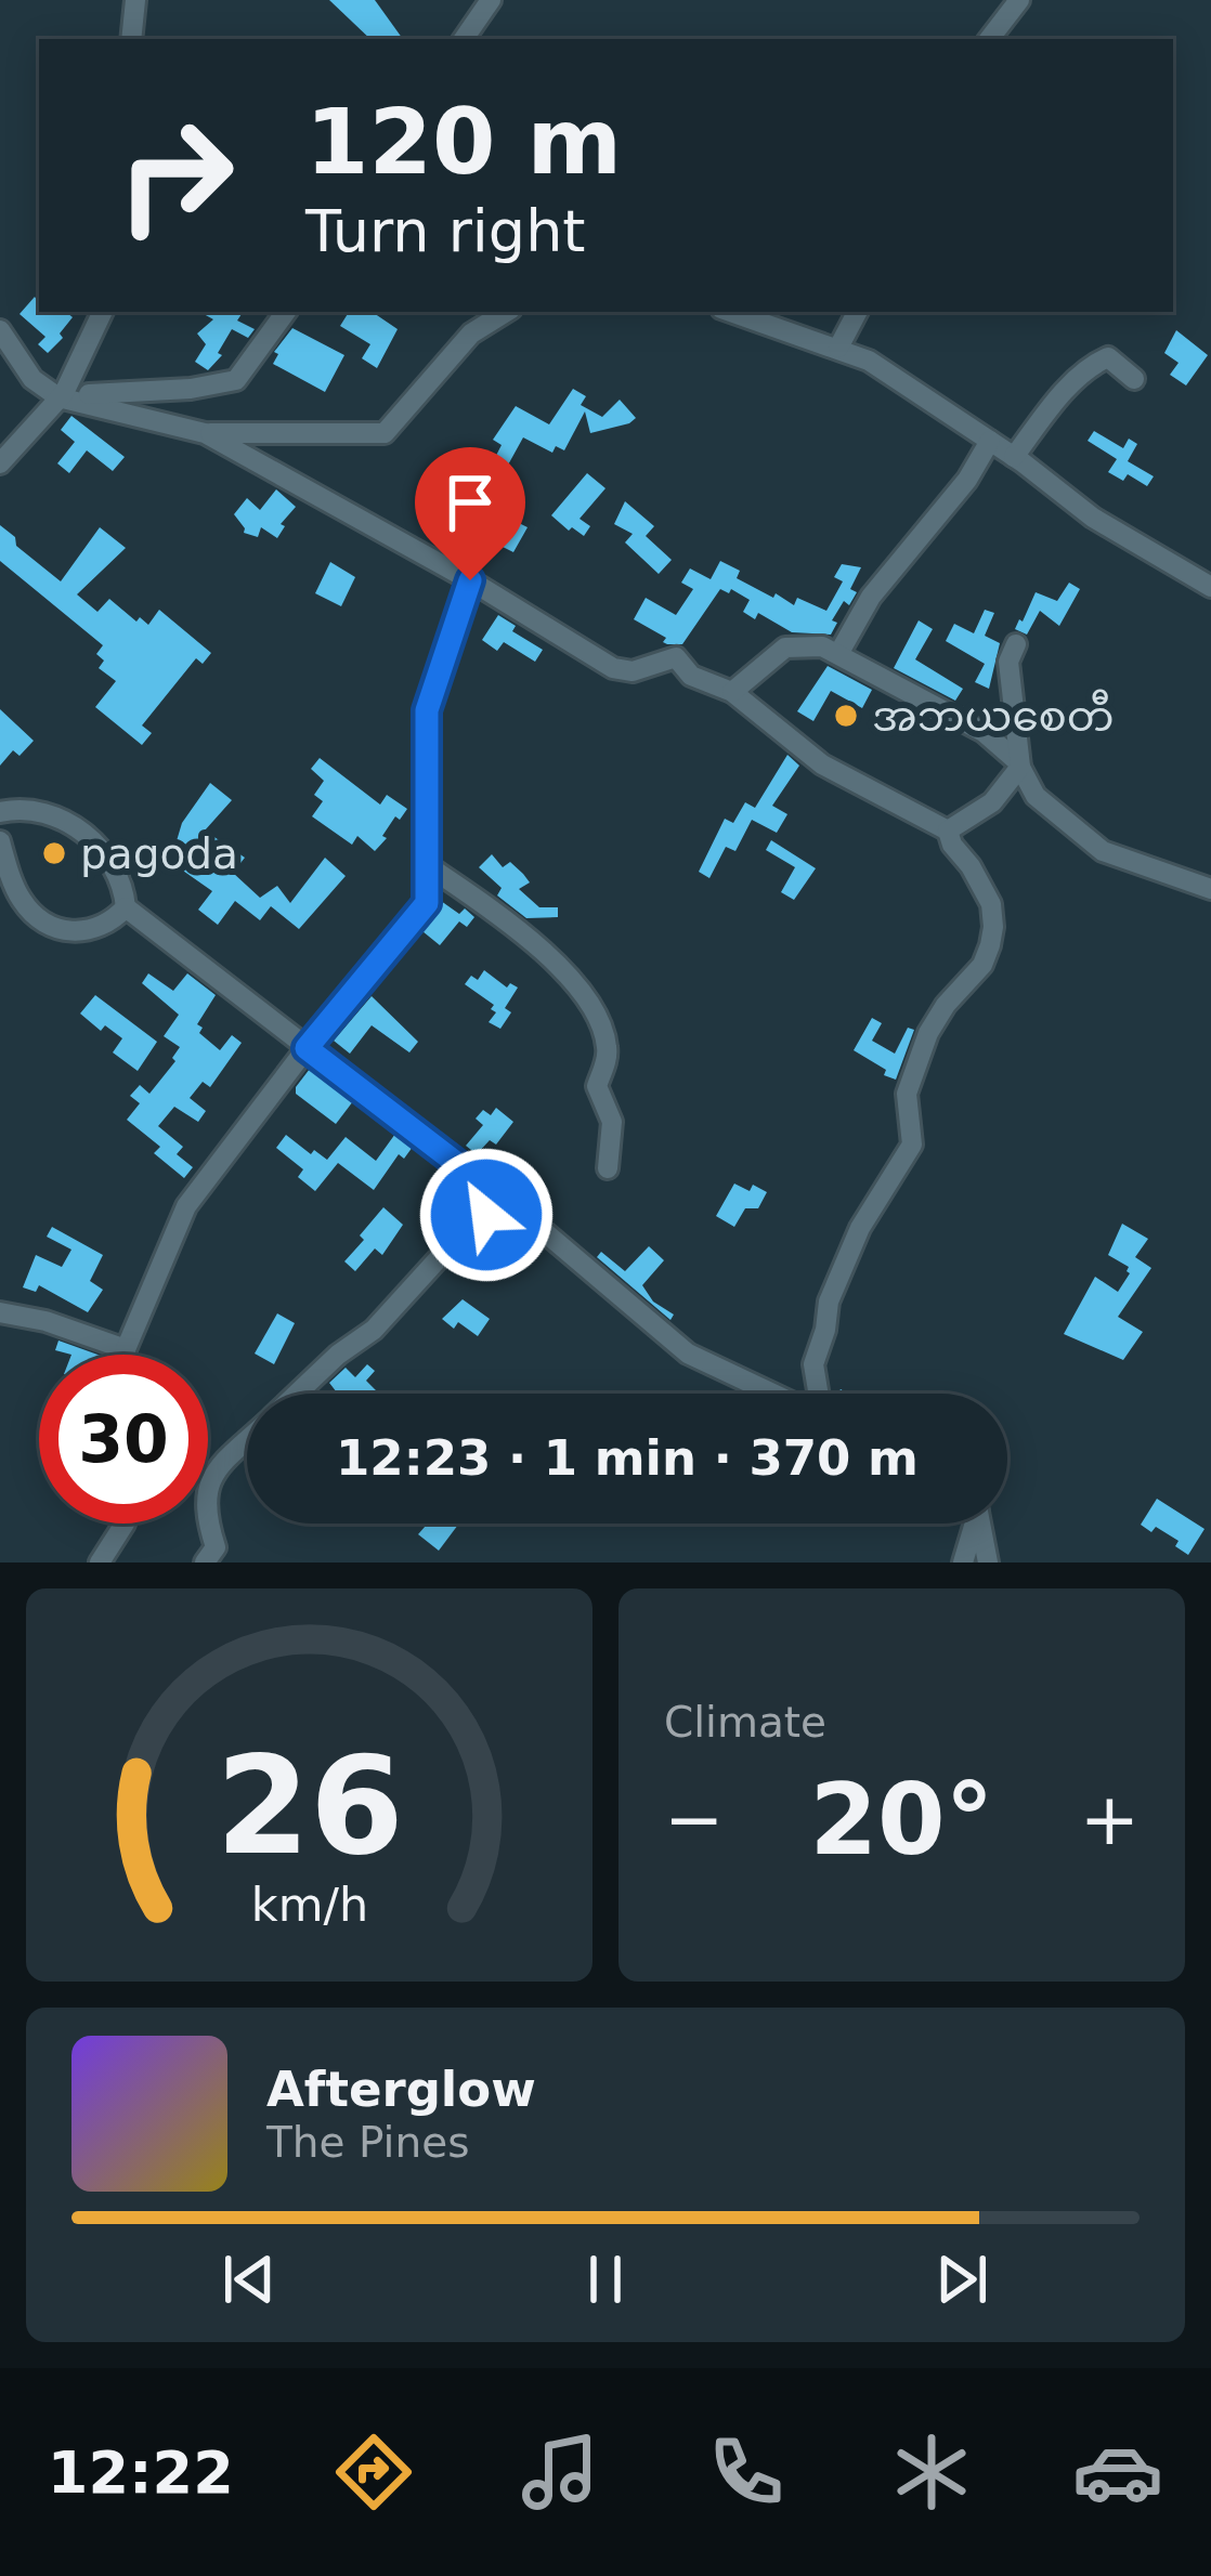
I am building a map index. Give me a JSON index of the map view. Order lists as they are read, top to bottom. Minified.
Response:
{"places":["အဘယစေတီ","pagoda"],"page":{"turn":["120 m","Turn right"],"limit":"30","trip":"12:23 · 1 min · 370 m","tile":"Climate","heat":["−","20°","+"],"song":["Afterglow","The Pines"],"tabs":"12:22","gauge":["26","km/h"]}}
